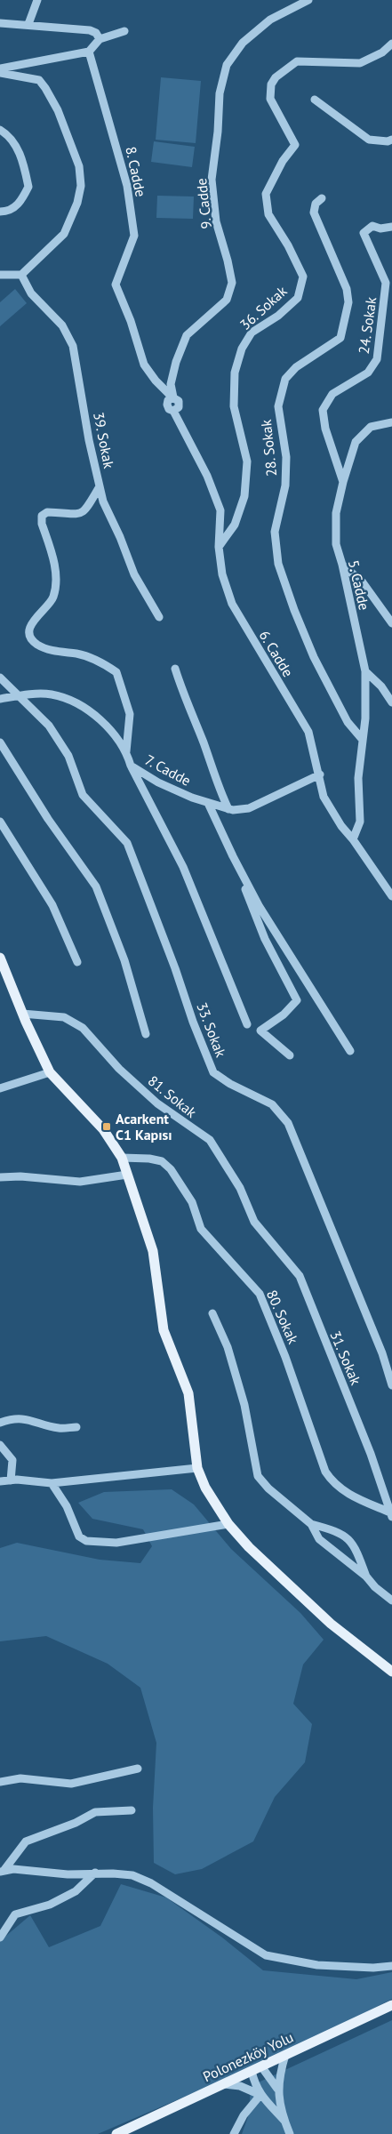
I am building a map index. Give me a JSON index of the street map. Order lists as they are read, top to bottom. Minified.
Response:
{"streets":{"main road":["Polonezköy Yolu"],"street":["8. Cadde","9. Cadde","36. Sokak","24. Sokak","39. Sokak","28. Sokak","5. Cadde","6. Cadde","7. Cadde","33. Sokak","81. Sokak","80. Sokak","31. Sokak"]},"crossings":[["8. Cadde","9. Cadde"],["8. Cadde","6. Cadde"],["9. Cadde","6. Cadde"],["36. Sokak","6. Cadde"],["24. Sokak","5. Cadde"],["39. Sokak","7. Cadde"],["28. Sokak","5. Cadde"],["5. Cadde","6. Cadde"],["6. Cadde","7. Cadde"],["7. Cadde","33. Sokak"],["81. Sokak","31. Sokak"],["80. Sokak","31. Sokak"]],"places":{"transit":["Acarkent C1 Kapısı"]}}
